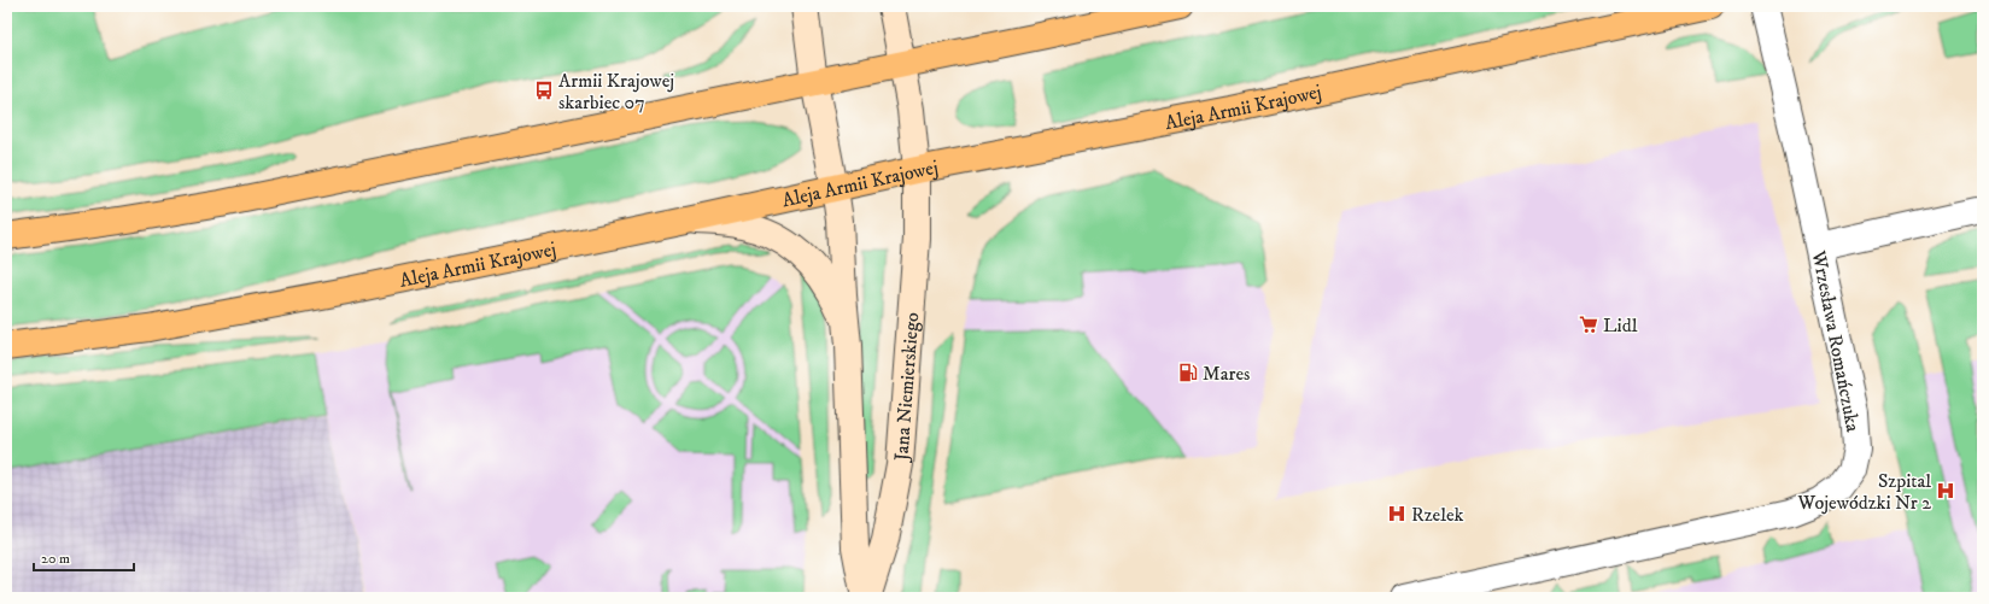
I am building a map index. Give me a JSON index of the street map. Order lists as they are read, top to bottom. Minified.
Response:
{"streets":{"main road":["Aleja Armii Krajowej"],"street":["Wrzesława Romańczuka","Jana Niemierskiego"]},"crossings":[["Aleja Armii Krajowej","Jana Niemierskiego"]],"places":{"bus stop":["Armii Krajowej skarbiec 07"],"supermarket":["Lidl"],"fuel station":["Mares"],"hospital":["Szpital Wojewódzki Nr 2","Rzelek"]},"scale_bar":"20 m"}
